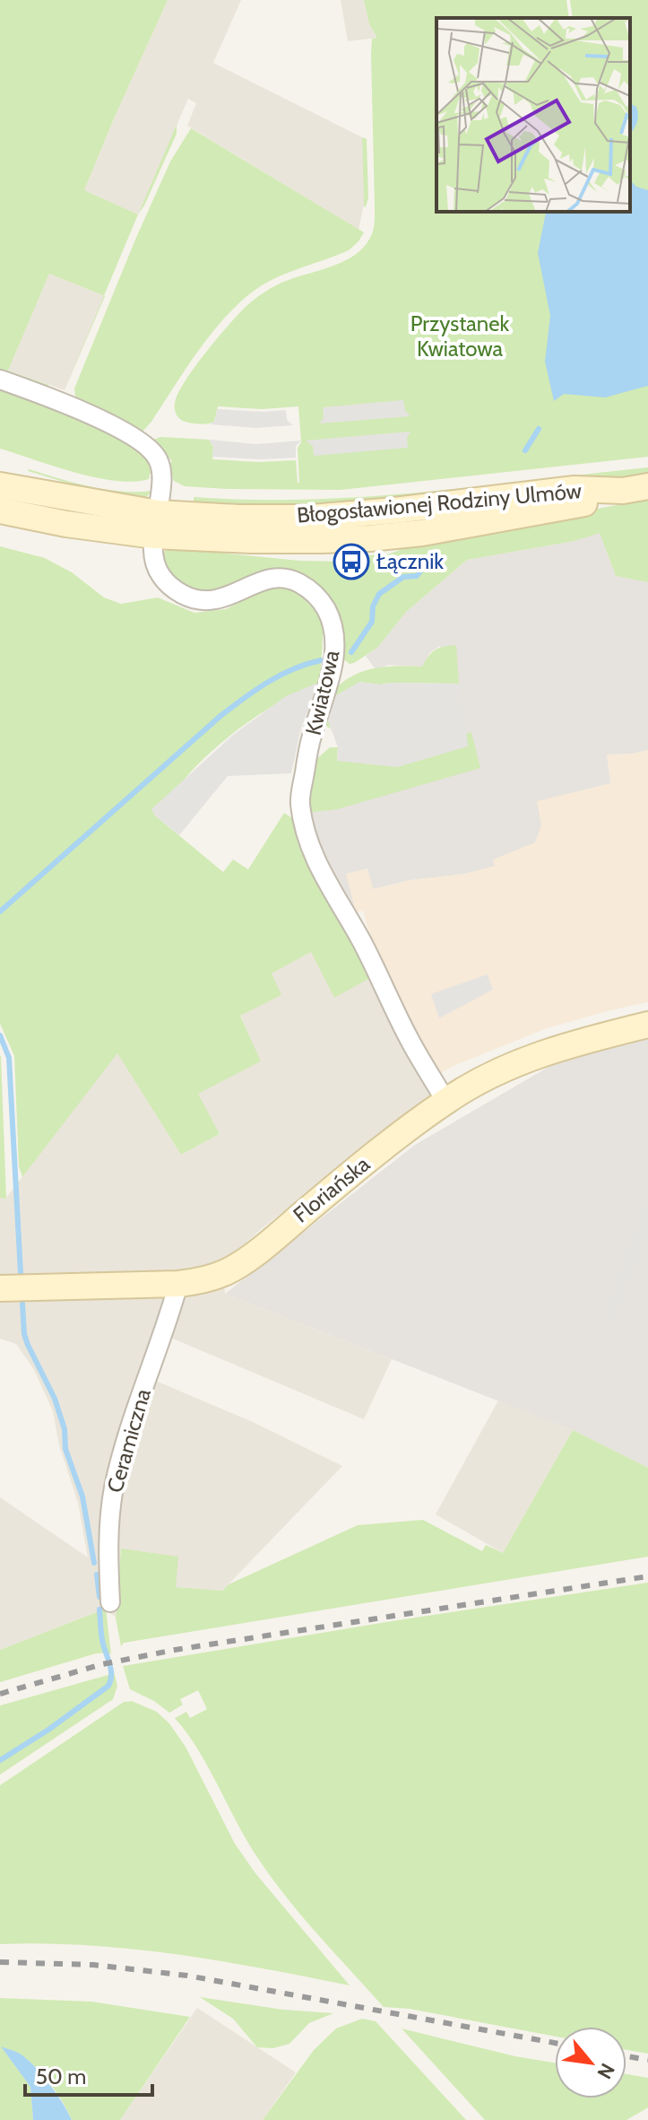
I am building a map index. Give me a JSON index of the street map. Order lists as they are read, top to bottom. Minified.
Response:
{"streets":{"main road":["Błogosławionej Rodziny Ulmów","Floriańska"],"street":["Kwiatowa","Ceramiczna"]},"crossings":[["Błogosławionej Rodziny Ulmów","Kwiatowa"],["Kwiatowa","Floriańska"],["Floriańska","Ceramiczna"]],"parks":["Przystanek Kwiatowa"],"places":{"bus stop":["Łącznik"]},"scale_bar":"50 m","north":"bottom right"}
